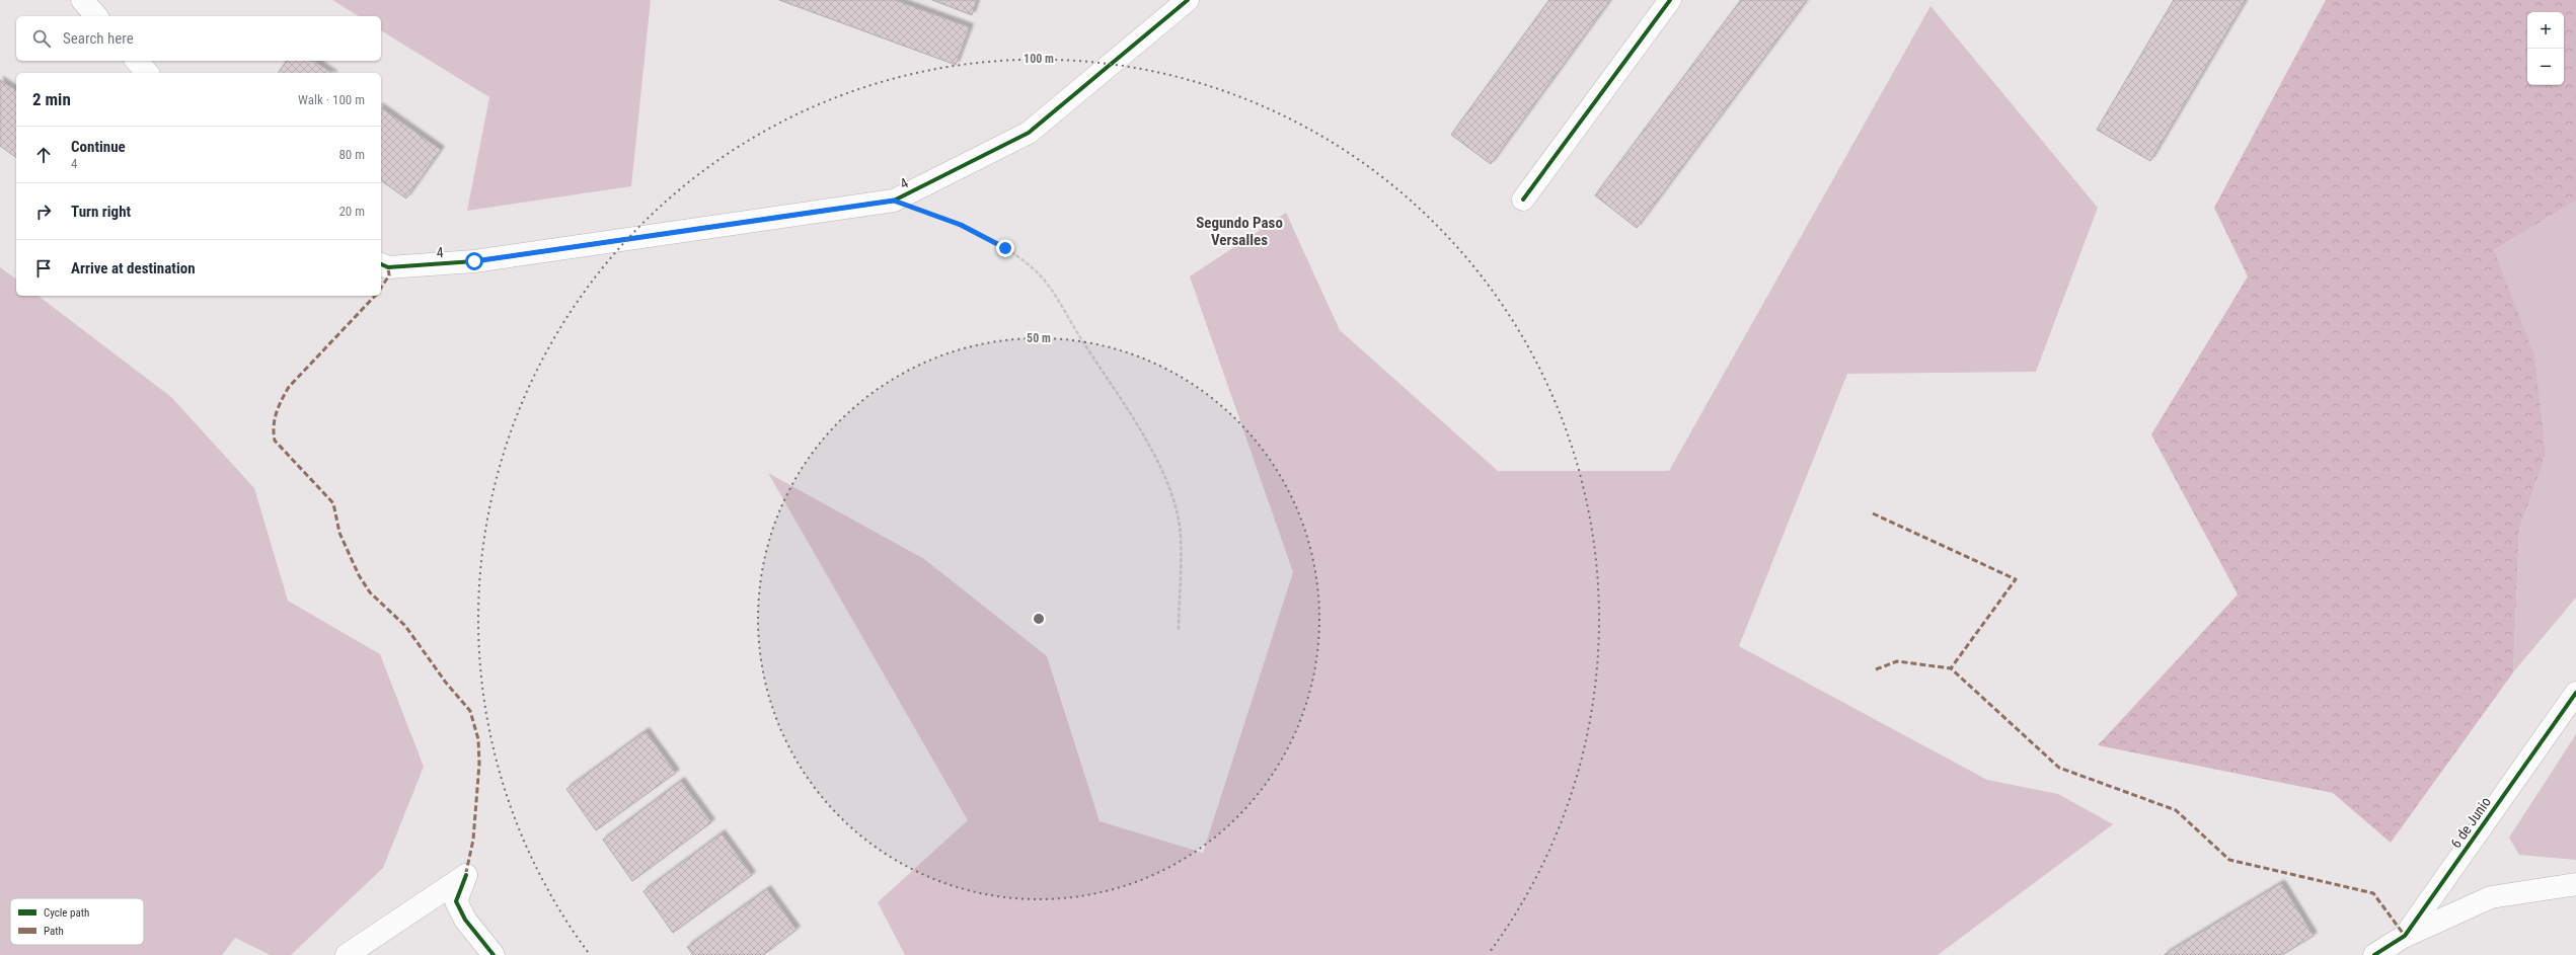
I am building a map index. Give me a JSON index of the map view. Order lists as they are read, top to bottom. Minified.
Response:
{"streets":{"street":["4","6 de Junio"]},"districts":["Segundo Paso Versalles"],"legend":["Cycle path","Path"],"page":{"map_buttons":["+","−"],"search":"Search here","heading":["2 min","Walk · 100 m"],"list":[["Continue","4","80 m"],["Turn right","20 m"],"Arrive at destination"]},"rings":["100 m","50 m"]}
